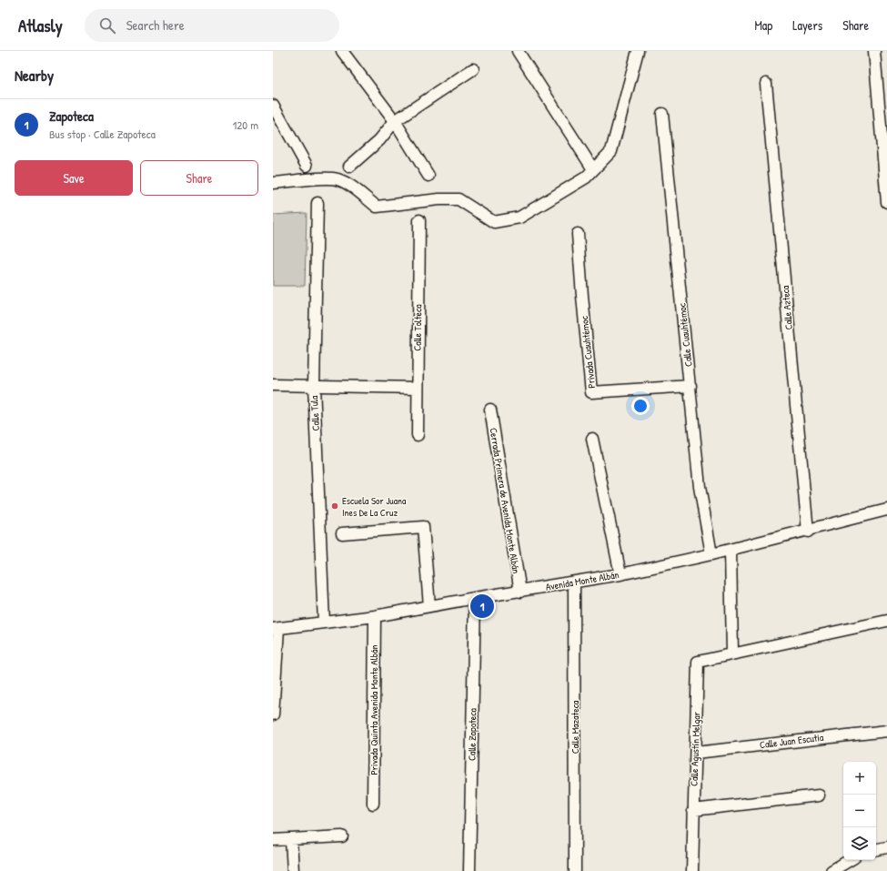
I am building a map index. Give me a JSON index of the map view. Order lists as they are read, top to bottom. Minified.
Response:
{"streets":{"street":["Calle Azteca","Calle Tolteca","Calle Cuauhtémoc","Privada Cuauhtémoc","Calle Tula","Cerrada Primera de Avenida Monte Albán","Avenida Monte Albán","Privada Quinta Avenida Monte Albán","Calle Mazateca","Calle Zapoteca","Calle Juan Escutia","Calle Agustín Melgar"]},"crossings":[["Calle Azteca","Avenida Monte Albán"],["Calle Cuauhtémoc","Privada Cuauhtémoc"],["Calle Cuauhtémoc","Avenida Monte Albán"],["Calle Tula","Avenida Monte Albán"],["Cerrada Primera de Avenida Monte Albán","Avenida Monte Albán"],["Avenida Monte Albán","Privada Quinta Avenida Monte Albán"],["Avenida Monte Albán","Calle Mazateca"],["Avenida Monte Albán","Calle Zapoteca"],["Calle Juan Escutia","Calle Agustín Melgar"]],"places":["Escuela Sor Juana Ines De La Cruz"],"page":{"header":"Atlasly","search":"Search here","nav":["Map","Layers","Share"],"heading":"Nearby","list":[{"mark":"1","name":"Zapoteca","note":"Bus stop · Calle Zapoteca","value":"120 m"}],"buttons":["Save","Share"],"pins":"1","map_buttons":["+","−"]}}
